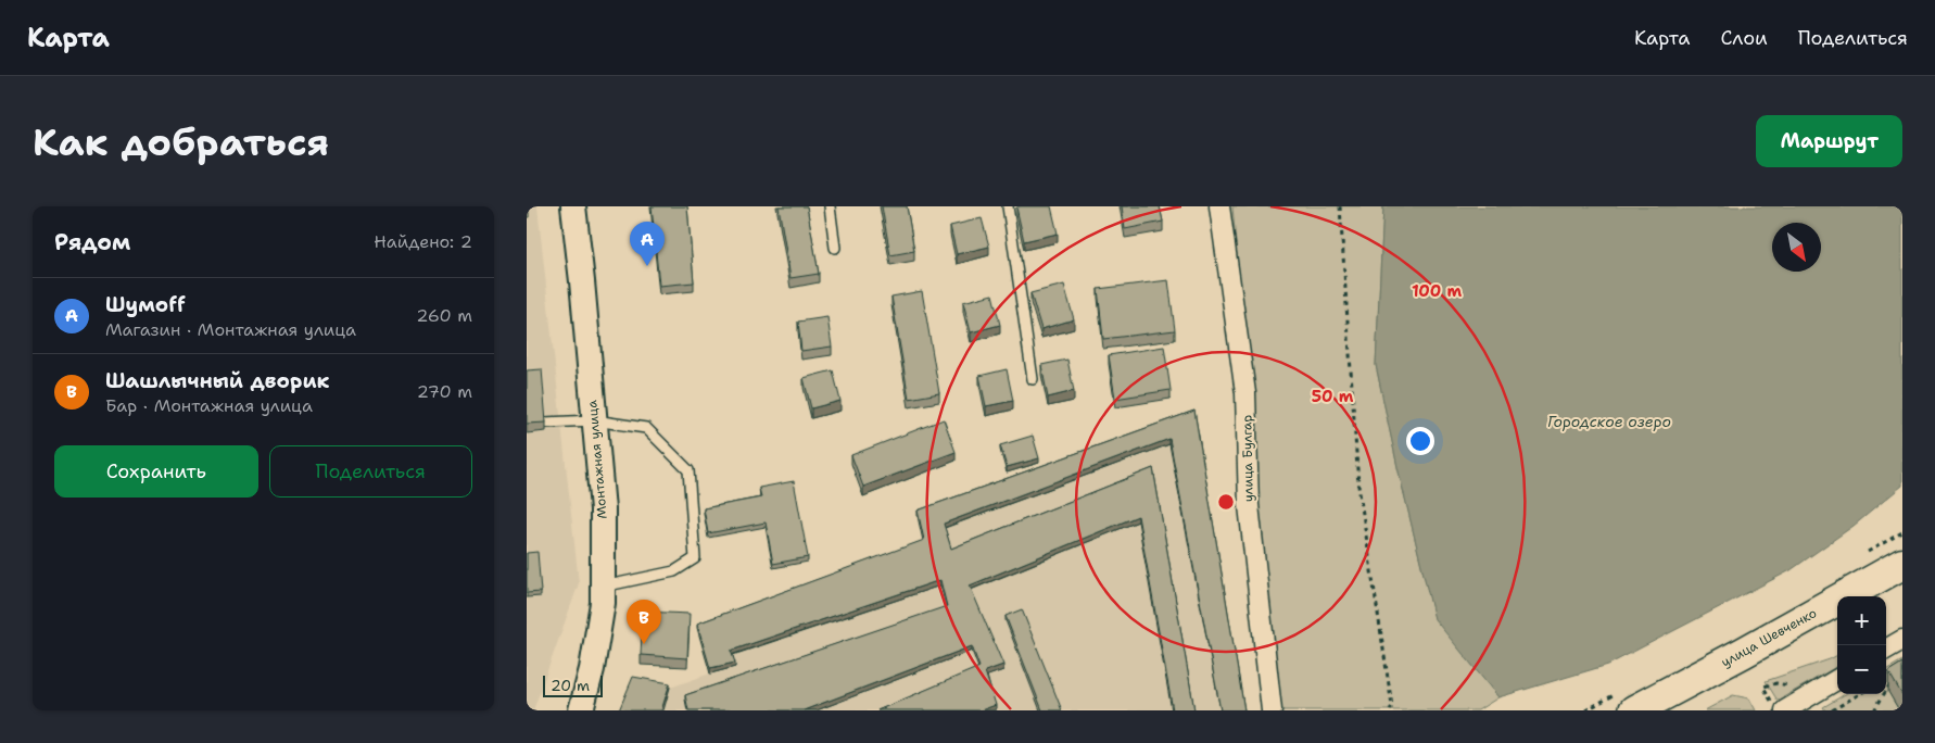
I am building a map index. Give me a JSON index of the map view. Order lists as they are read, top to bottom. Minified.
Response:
{"streets":{"main road":["улица Шевченко"],"street":["улица Булгар","Монтажная улица"]},"water":["Городское озеро"],"scale_bar":"20 m","north":"bottom right","page":{"header":"Карта","nav":["Карта","Слои","Поделиться"],"buttons":["Маршрут",["Сохранить","Поделиться"]],"title":"Как добраться","heading":["Рядом","Найдено: 2"],"pins":["A","B"],"list":[{"mark":"A","name":"Шумоff","note":"Магазин · Монтажная улица","value":"260 m"},{"mark":"B","name":"Шашлычный дворик","note":"Бар · Монтажная улица","value":"270 m"}],"map_buttons":["+","−"],"scale":"20 m"},"rings":["100 m","50 m"]}
